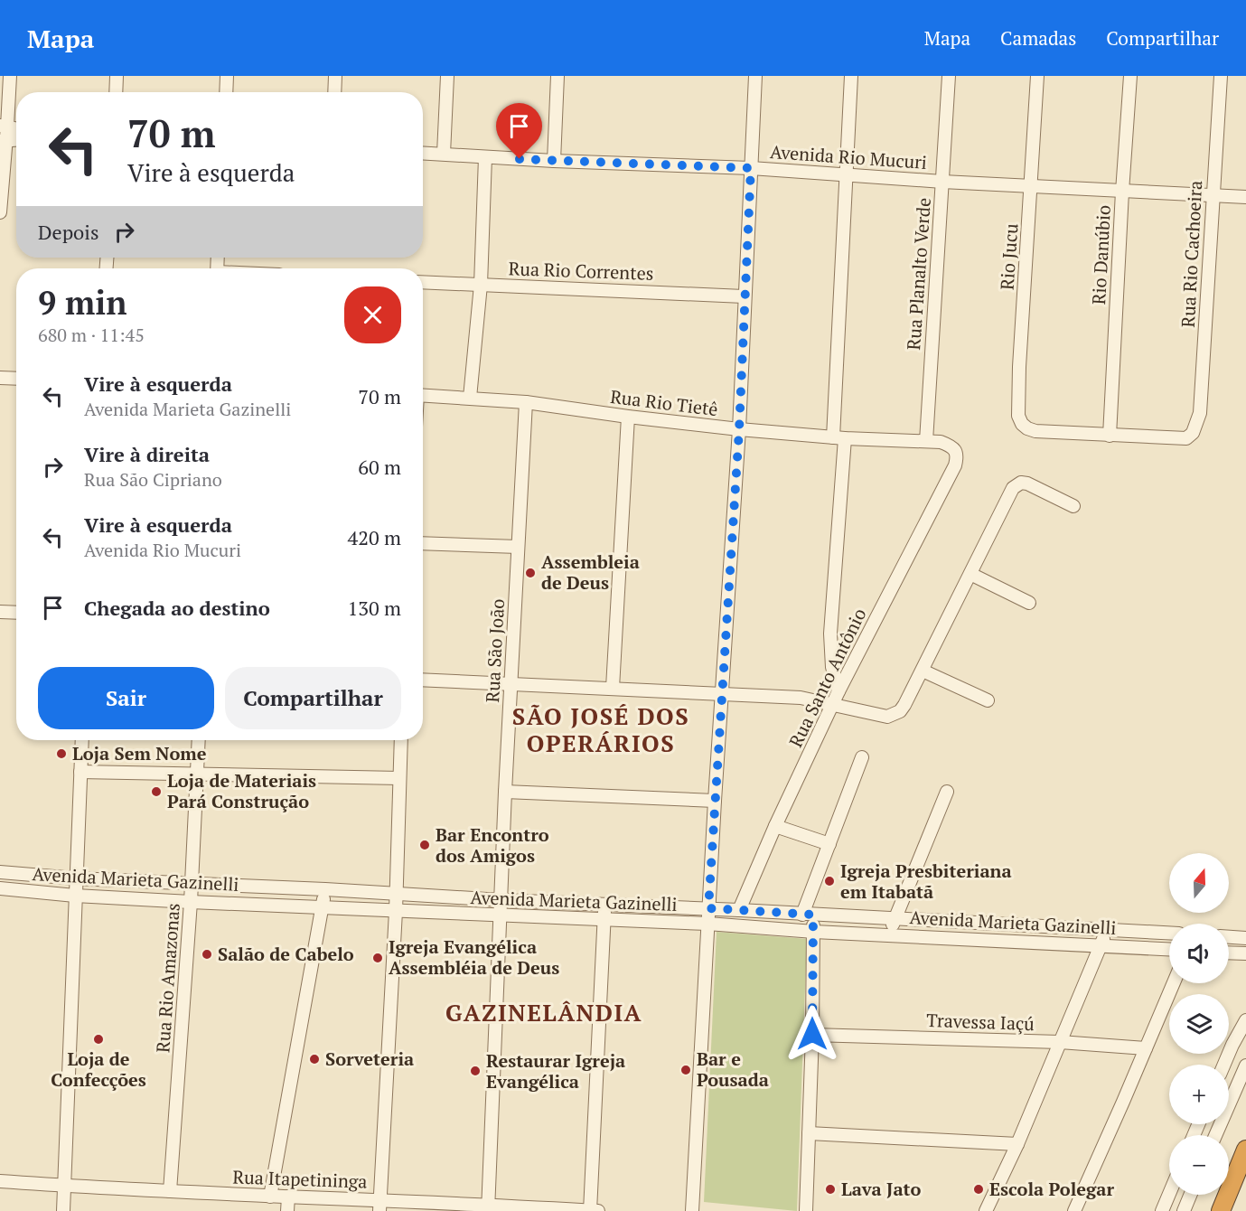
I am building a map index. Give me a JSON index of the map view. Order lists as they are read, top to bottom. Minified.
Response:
{"streets":{"street":["Avenida Rio Mucuri","Rua Rio Cachoeira","Rio Danúbio","Rio Jucu","Rua Rio Correntes","Rua Planalto Verde","Rua Rio Tietê","Rua São João","Rua Santo Antônio","Avenida Marieta Gazinelli","Rua Rio Amazonas","Travessa Iaçú","Rua Itapetininga"]},"crossings":[["Avenida Rio Mucuri","Rua Rio Cachoeira"],["Avenida Rio Mucuri","Rio Danúbio"],["Avenida Rio Mucuri","Rio Jucu"],["Avenida Rio Mucuri","Rua Planalto Verde"],["Rua Rio Cachoeira","Rio Danúbio"],["Rua Rio Cachoeira","Rio Jucu"],["Rio Danúbio","Rio Jucu"],["Rua Planalto Verde","Rua Rio Tietê"],["Rua Rio Tietê","Rua São João"],["Rua Rio Tietê","Rua Santo Antônio"],["Rua São João","Avenida Marieta Gazinelli"],["Rua São João","Rua Itapetininga"],["Rua Santo Antônio","Avenida Marieta Gazinelli"],["Avenida Marieta Gazinelli","Rua Rio Amazonas"],["Rua Rio Amazonas","Rua Itapetininga"]],"districts":["SÃO JOSÉ DOS OPERÁRIOS","GAZINELÂNDIA"],"places":["Assembleia de Deus","Loja Sem Nome","Loja de Materiais Pará Construção","Bar Encontro dos Amigos","Igreja Presbiteriana em Itabatã","Salão de Cabelo","Igreja Evangélica Assembléia de Deus","Loja de Confecções","Sorveteria","Bar e Pousada","Restaurar Igreja Evangélica","Lava Jato","Escola Polegar"],"north":"top","page":{"header":"Mapa","nav":["Mapa","Camadas","Compartilhar"],"turn":["70 m","Vire à esquerda"],"then":"Depois","heading":["9 min","680 m · 11:45"],"list":[{"name":"Vire à esquerda","note":"Avenida Marieta Gazinelli","value":"70 m"},{"name":"Vire à direita","note":"Rua São Cipriano","value":"60 m"},{"name":"Vire à esquerda","note":"Avenida Rio Mucuri","value":"420 m"},{"name":"Chegada ao destino","value":"130 m"}],"buttons":["Sair","Compartilhar"],"map_buttons":["+","−"]}}
